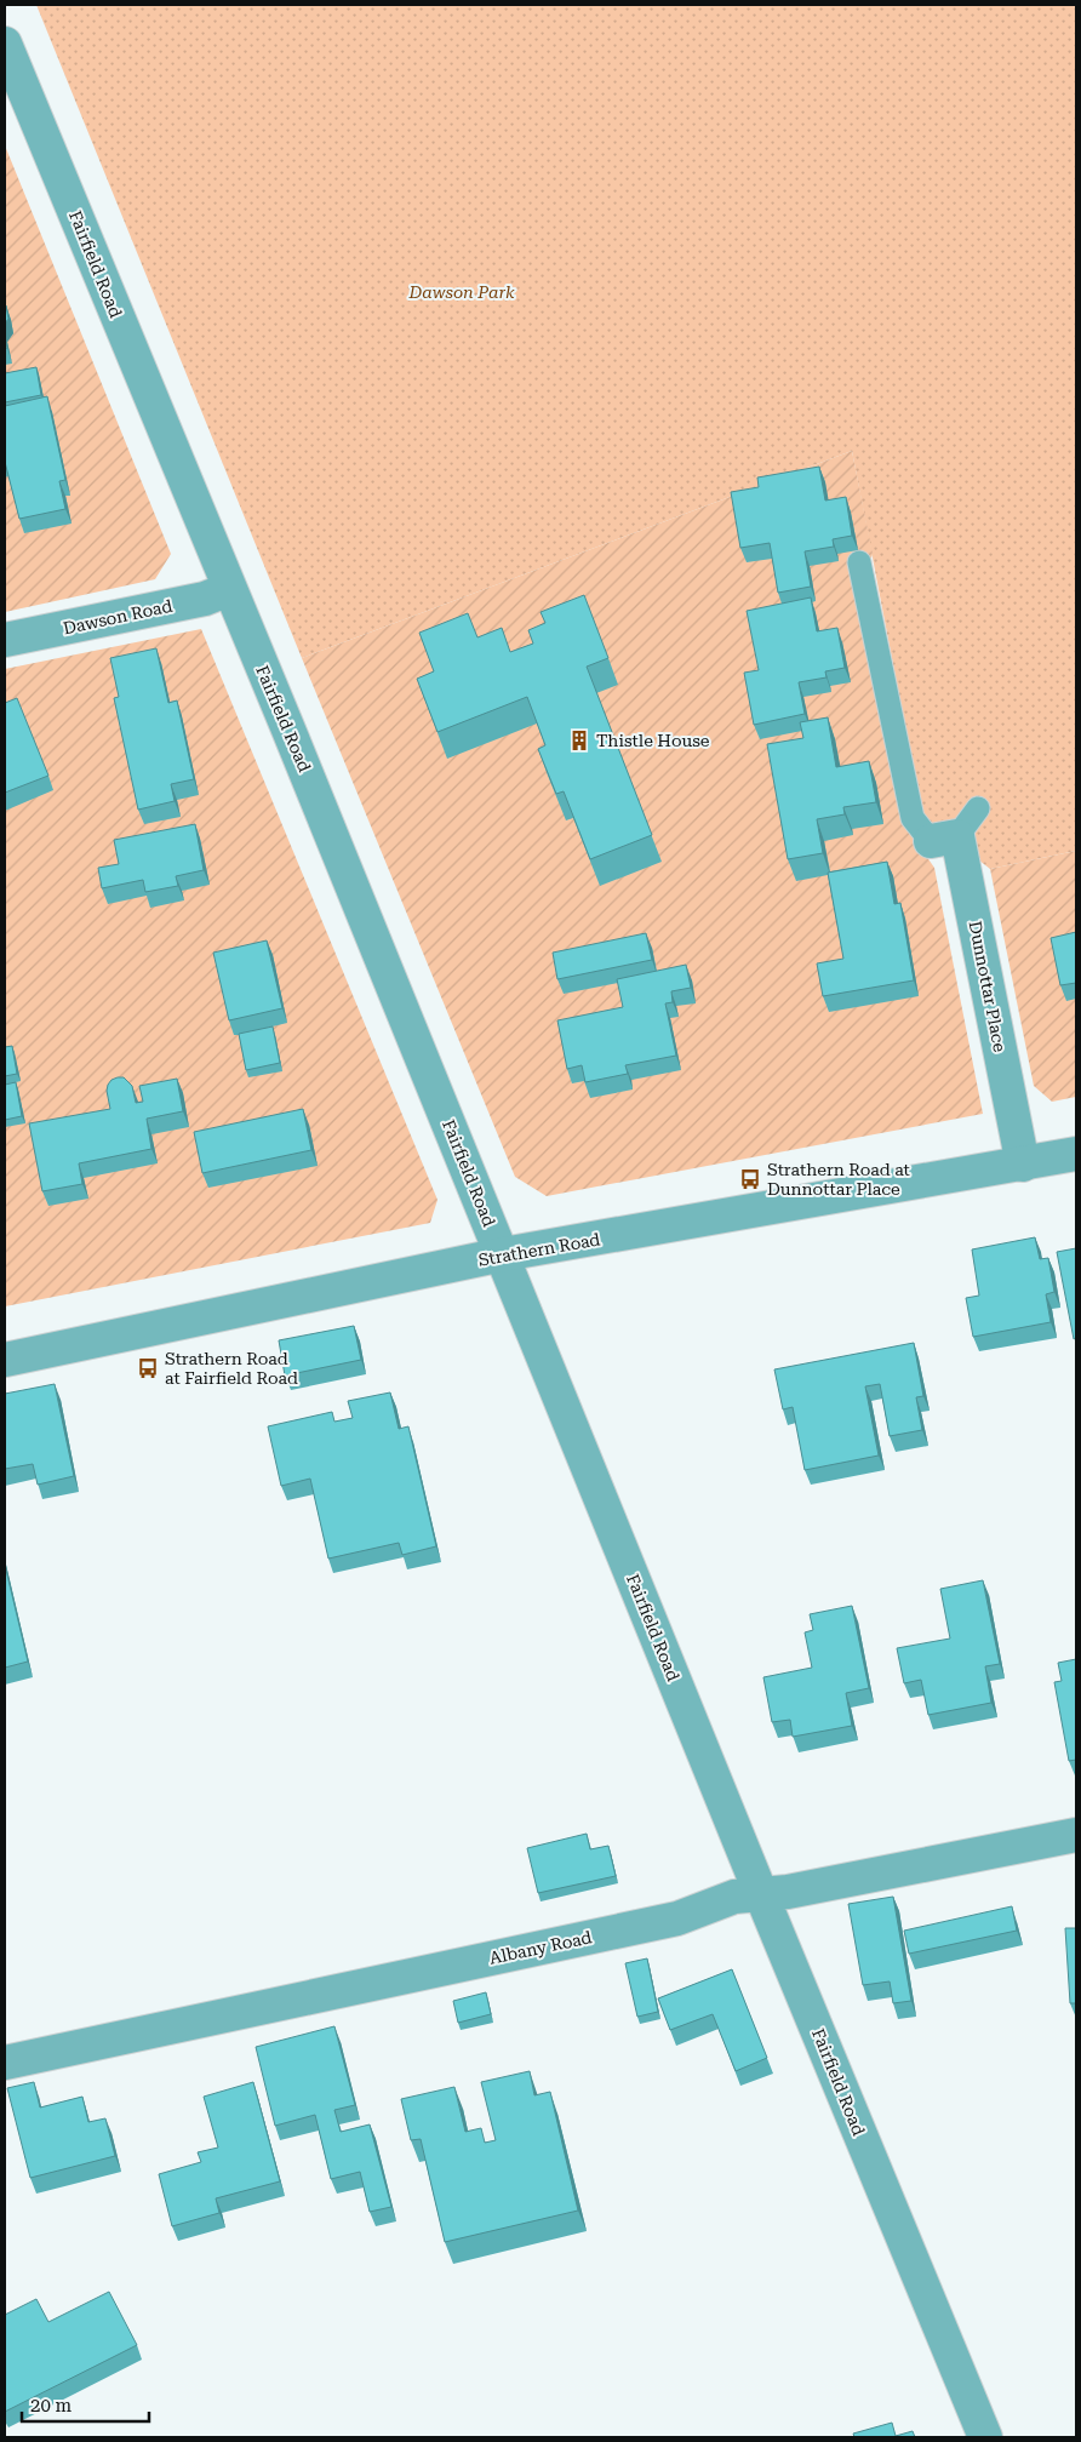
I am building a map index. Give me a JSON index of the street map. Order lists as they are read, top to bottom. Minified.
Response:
{"streets":{"street":["Fairfield Road","Dawson Road","Dunnottar Place","Strathern Road","Albany Road"]},"crossings":[["Fairfield Road","Dawson Road"],["Fairfield Road","Strathern Road"],["Fairfield Road","Albany Road"],["Dunnottar Place","Strathern Road"]],"parks":["Dawson Park"],"places":{"building":["Thistle House"],"bus stop":["Strathern Road at Dunnottar Place","Strathern Road at Fairfield Road"]},"scale_bar":"20 m"}
